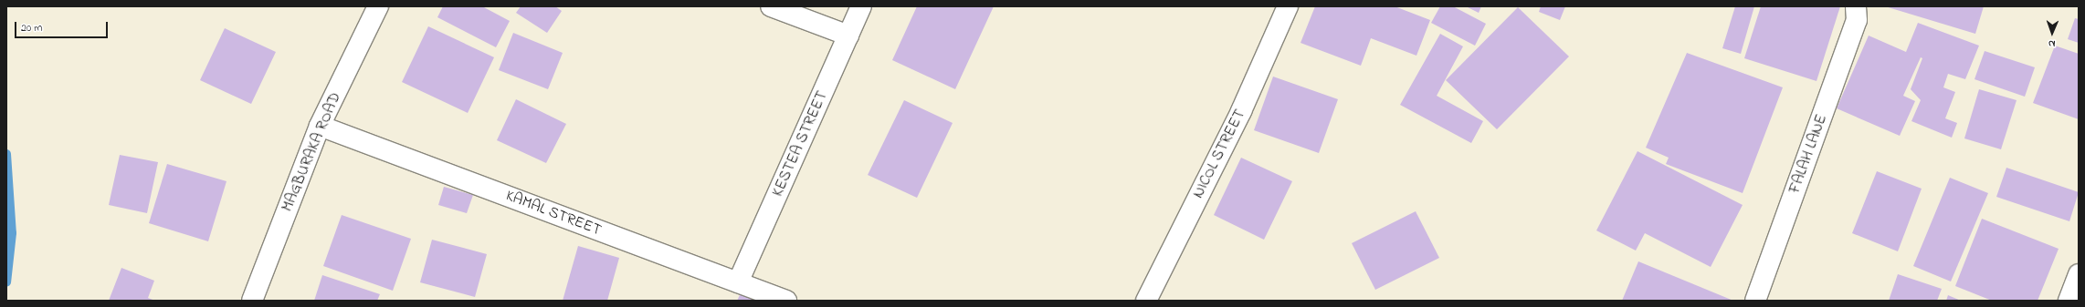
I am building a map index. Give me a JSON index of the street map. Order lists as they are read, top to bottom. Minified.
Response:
{"streets":{"street":["KESTEA STREET","MAGBURAKA ROAD","NICOL STREET","FALAH LANE","KAMAL STREET"]},"crossings":[["KESTEA STREET","KAMAL STREET"],["MAGBURAKA ROAD","KAMAL STREET"]],"scale_bar":"20 m","north":"bottom"}
